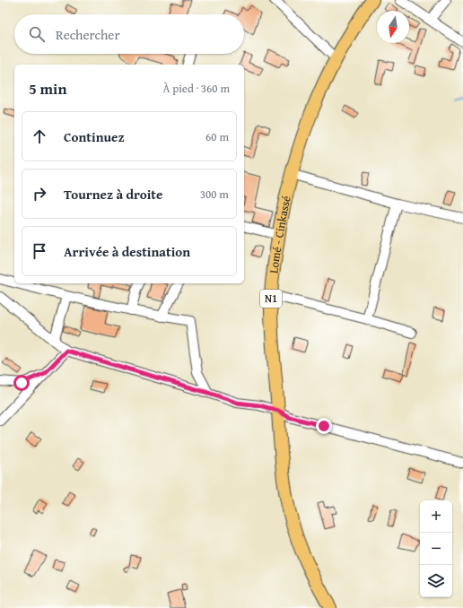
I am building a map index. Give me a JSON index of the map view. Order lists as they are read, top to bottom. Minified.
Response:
{"streets":{"highway":["Lomé - Cinkassé","N1"]},"north":"bottom","page":{"search":"Rechercher","heading":["5 min","À pied · 360 m"],"list":[["Continuez","60 m"],["Tournez à droite","300 m"],"Arrivée à destination"],"map_buttons":["+","−"]}}
